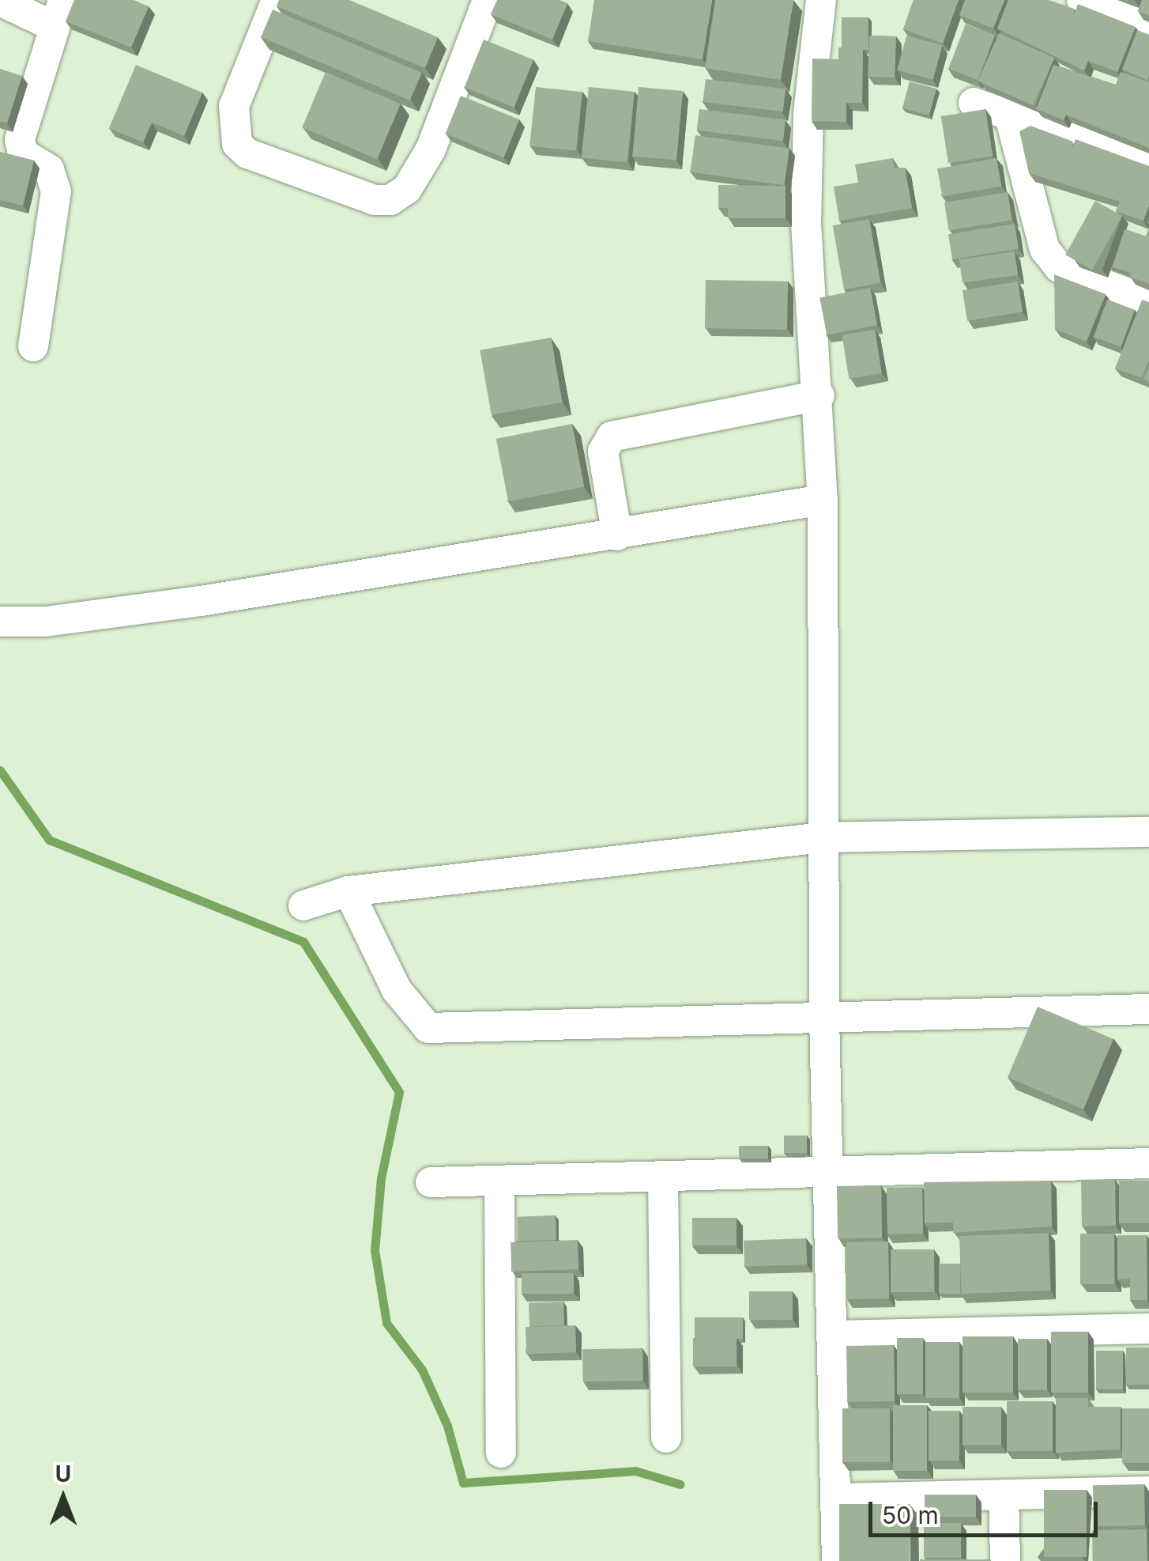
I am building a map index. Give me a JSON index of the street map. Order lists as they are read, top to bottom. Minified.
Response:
{"scale_bar":"50 m","north":"top"}
